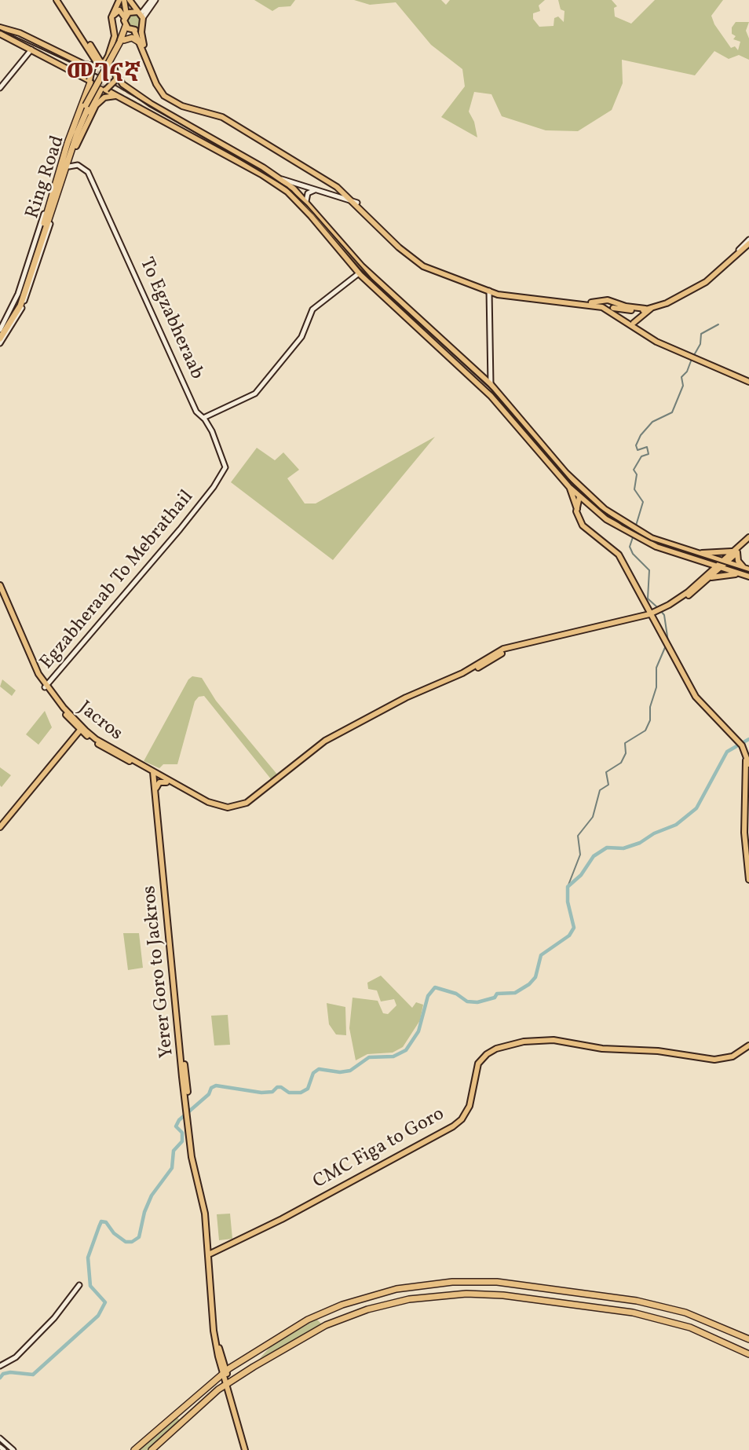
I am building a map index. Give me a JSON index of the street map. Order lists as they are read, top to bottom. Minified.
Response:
{"streets":{"highway":["Ring Road"],"main road":["To Egzabheraab","Egzabheraab To Mebrathail","Jacros","Yerer Goro to Jackros","CMC Figa to Goro"]},"crossings":[["To Egzabheraab","Egzabheraab To Mebrathail"],["Egzabheraab To Mebrathail","Jacros"],["Jacros","Yerer Goro to Jackros"]],"districts":["መገናኛ"]}
